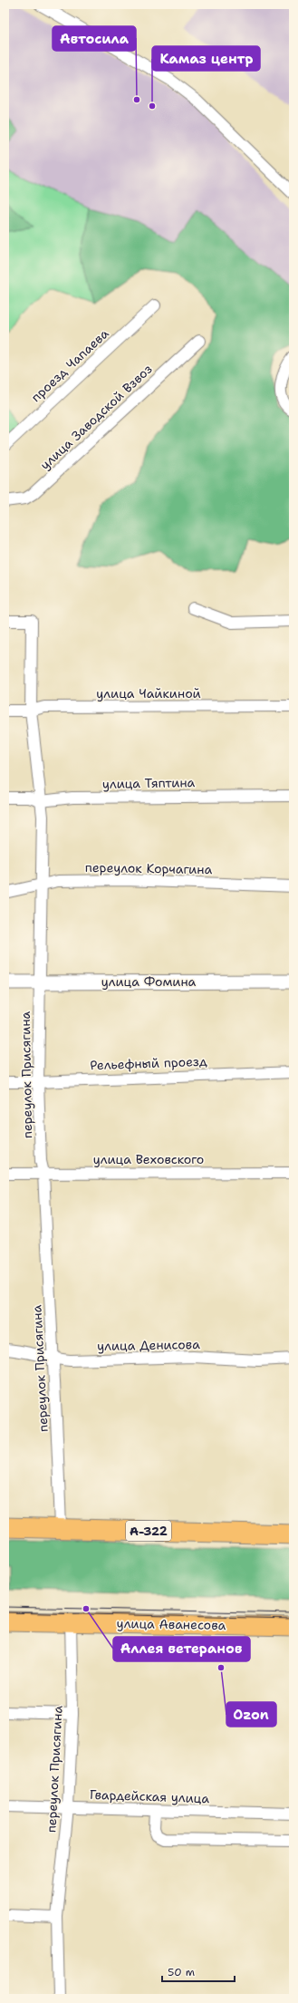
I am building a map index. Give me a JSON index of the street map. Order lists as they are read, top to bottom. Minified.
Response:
{"streets":{"highway":["А-322","улица Аванесова"],"street":["проезд Чапаева","улица Заводской Взвоз","улица Чайкиной","улица Тяптина","переулок Корчагина","улица Фомина","Рельефный проезд","переулок Присягина","улица Веховского","улица Денисова","Гвардейская улица"]},"crossings":[["улица Чайкиной","переулок Присягина"],["улица Тяптина","переулок Присягина"],["переулок Корчагина","переулок Присягина"],["улица Фомина","переулок Присягина"],["Рельефный проезд","переулок Присягина"],["переулок Присягина","улица Веховского"],["переулок Присягина","улица Денисова"],["переулок Присягина","А-322"],["переулок Присягина","улица Аванесова"],["переулок Присягина","Гвардейская улица"]],"places":["Автосила","Камаз центр","Аллея ветеранов","Ozon"],"scale_bar":"50 m"}
